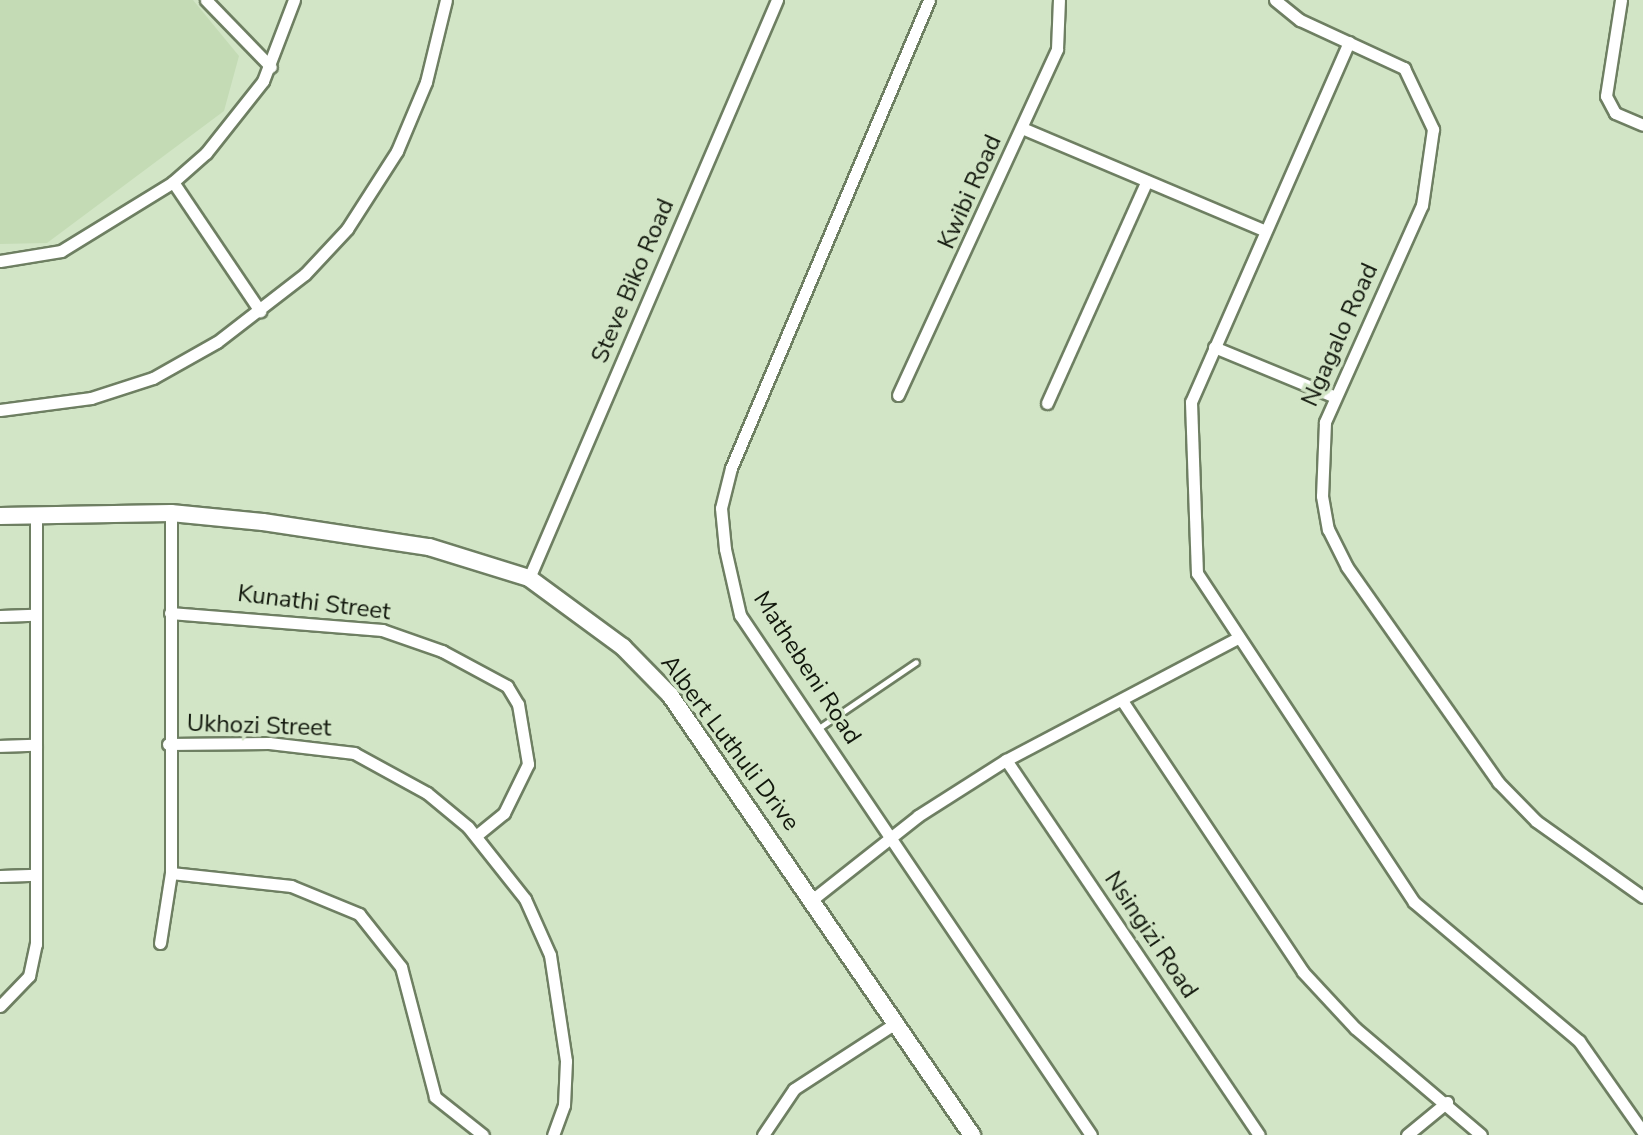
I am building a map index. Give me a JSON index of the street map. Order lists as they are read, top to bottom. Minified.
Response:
{"streets":{"street":["Kwibi Road","Steve Biko Road","Ngagalo Road","Kunathi Street","Mathebeni Road","Ukhozi Street","Albert Luthuli Drive","Nsingizi Road"]},"crossings":[["Steve Biko Road","Albert Luthuli Drive"],["Kunathi Street","Ukhozi Street"]]}
